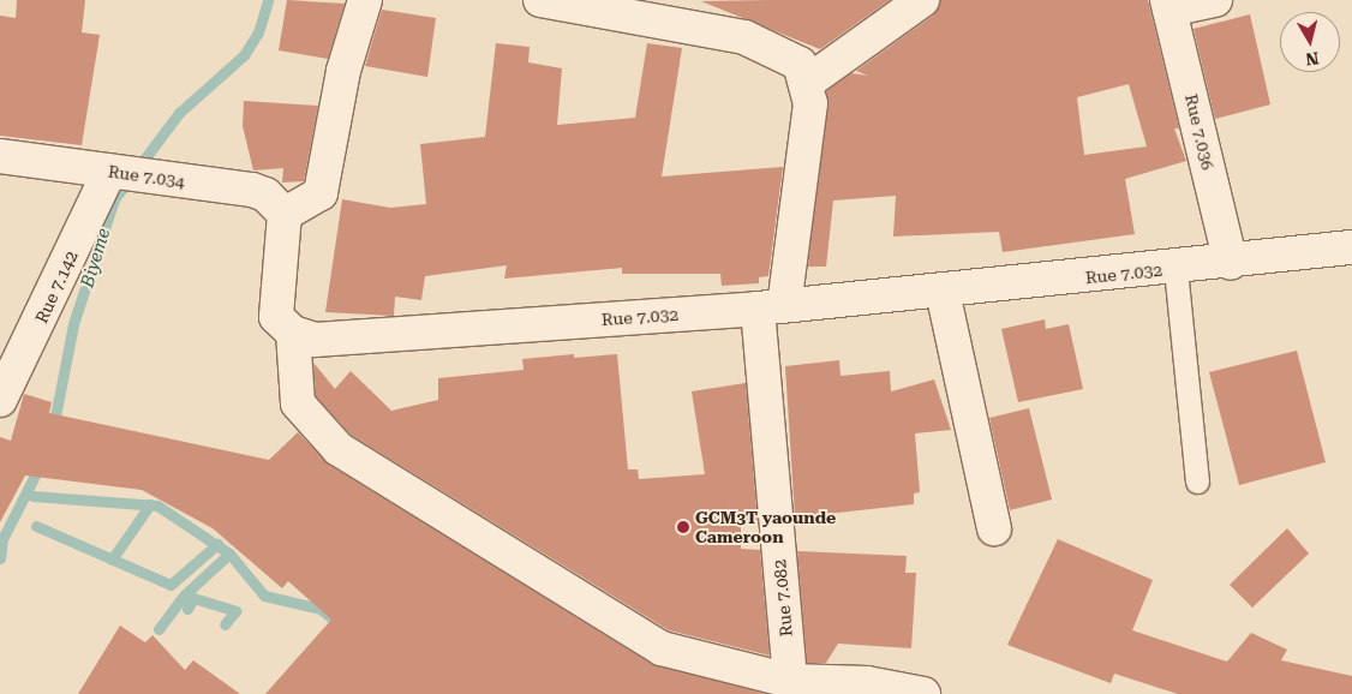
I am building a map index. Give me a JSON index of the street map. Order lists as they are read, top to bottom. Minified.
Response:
{"streets":{"street":["Rue 7.036","Rue 7.034","Rue 7.032","Rue 7.142","Rue 7.082"]},"crossings":[["Rue 7.036","Rue 7.032"],["Rue 7.034","Rue 7.142"],["Rue 7.032","Rue 7.082"]],"water":["Biyeme"],"places":["GCM3T yaounde Cameroon"],"north":"bottom"}
